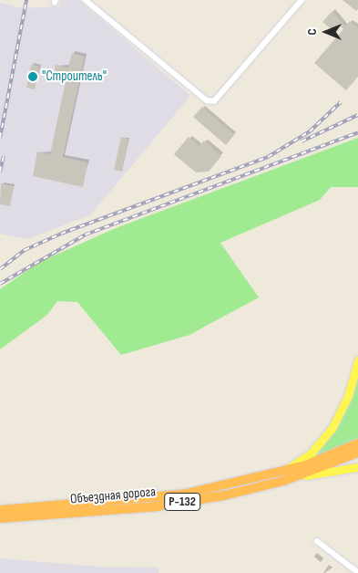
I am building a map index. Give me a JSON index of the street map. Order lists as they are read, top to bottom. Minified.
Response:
{"streets":{"highway":["Объездная дорога","Р-132"]},"places":["\"Строитель\""],"north":"left"}
